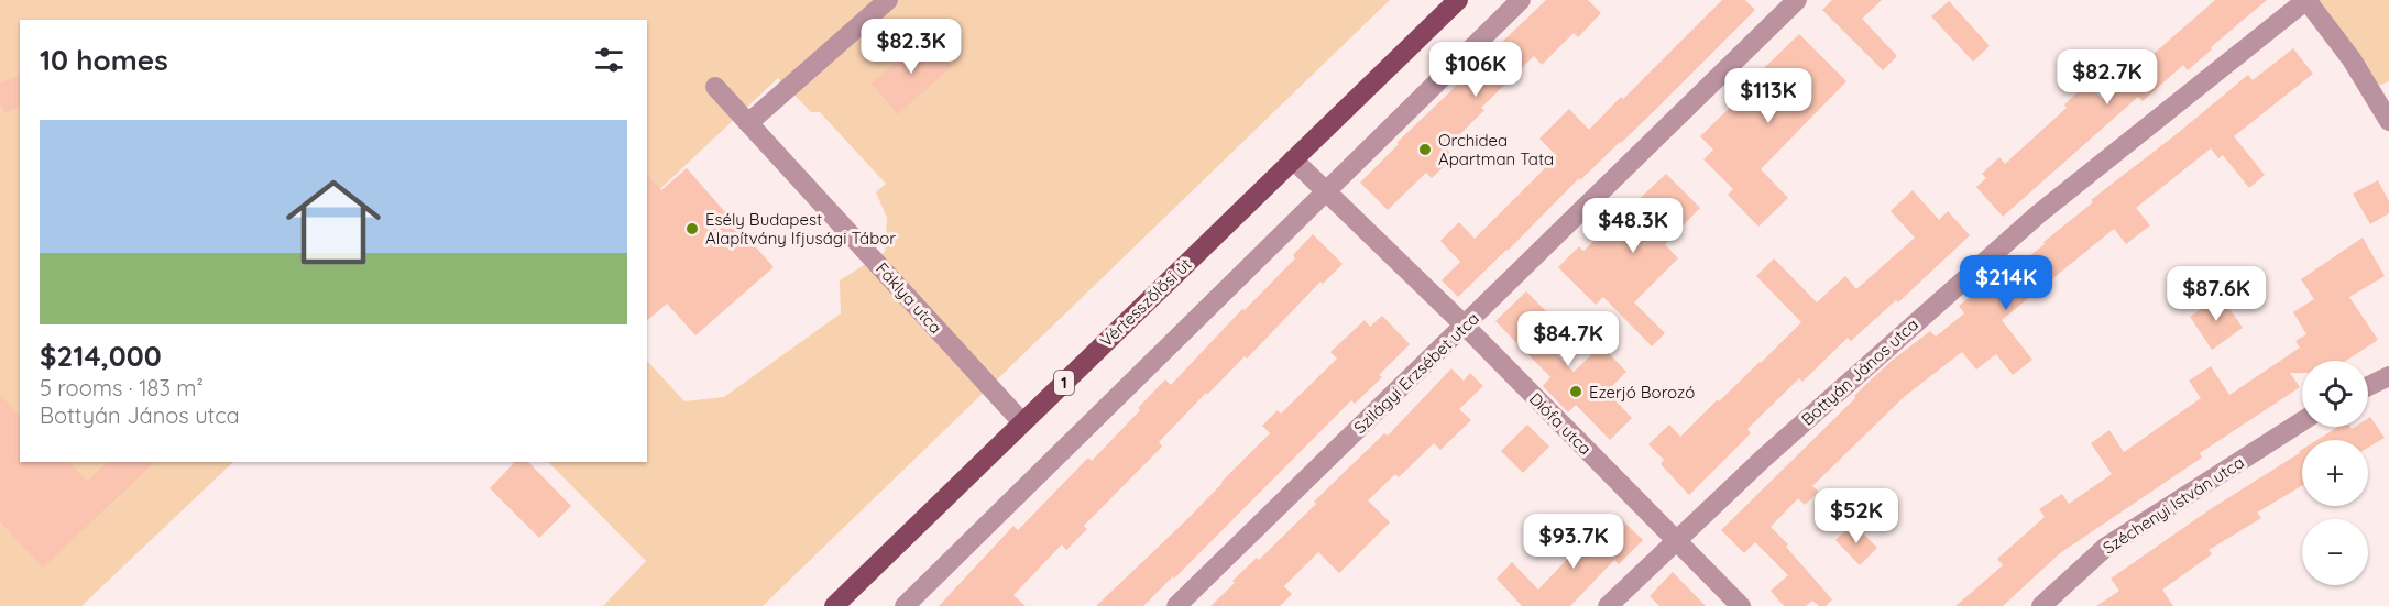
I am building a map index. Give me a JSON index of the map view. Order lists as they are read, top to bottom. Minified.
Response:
{"streets":{"main road":["Vértesszőlősi út","1"],"street":["Fáklya utca","Bottyán János utca","Szilágyi Erzsébet utca","Diófa utca","Széchenyi István utca"]},"crossings":[["Fáklya utca","Vértesszőlősi út"],["Vértesszőlősi út","Diófa utca"],["Bottyán János utca","Diófa utca"],["Szilágyi Erzsébet utca","Diófa utca"]],"places":["Orchidea Apartman Tata","Esély Budapest Alapítvány Ifjusági Tábor","Ezerjó Borozó"],"page":{"price":["$82.3K","$106K","$82.7K","$113K","$48.3K","$214K","$87.6K","$84.7K","$52K","$93.7K"],"heading":"10 homes","list":[{"name":"$214,000","note":"5 rooms · 183 m² · Bottyán János utca"}],"map_buttons":["+","−"]}}
